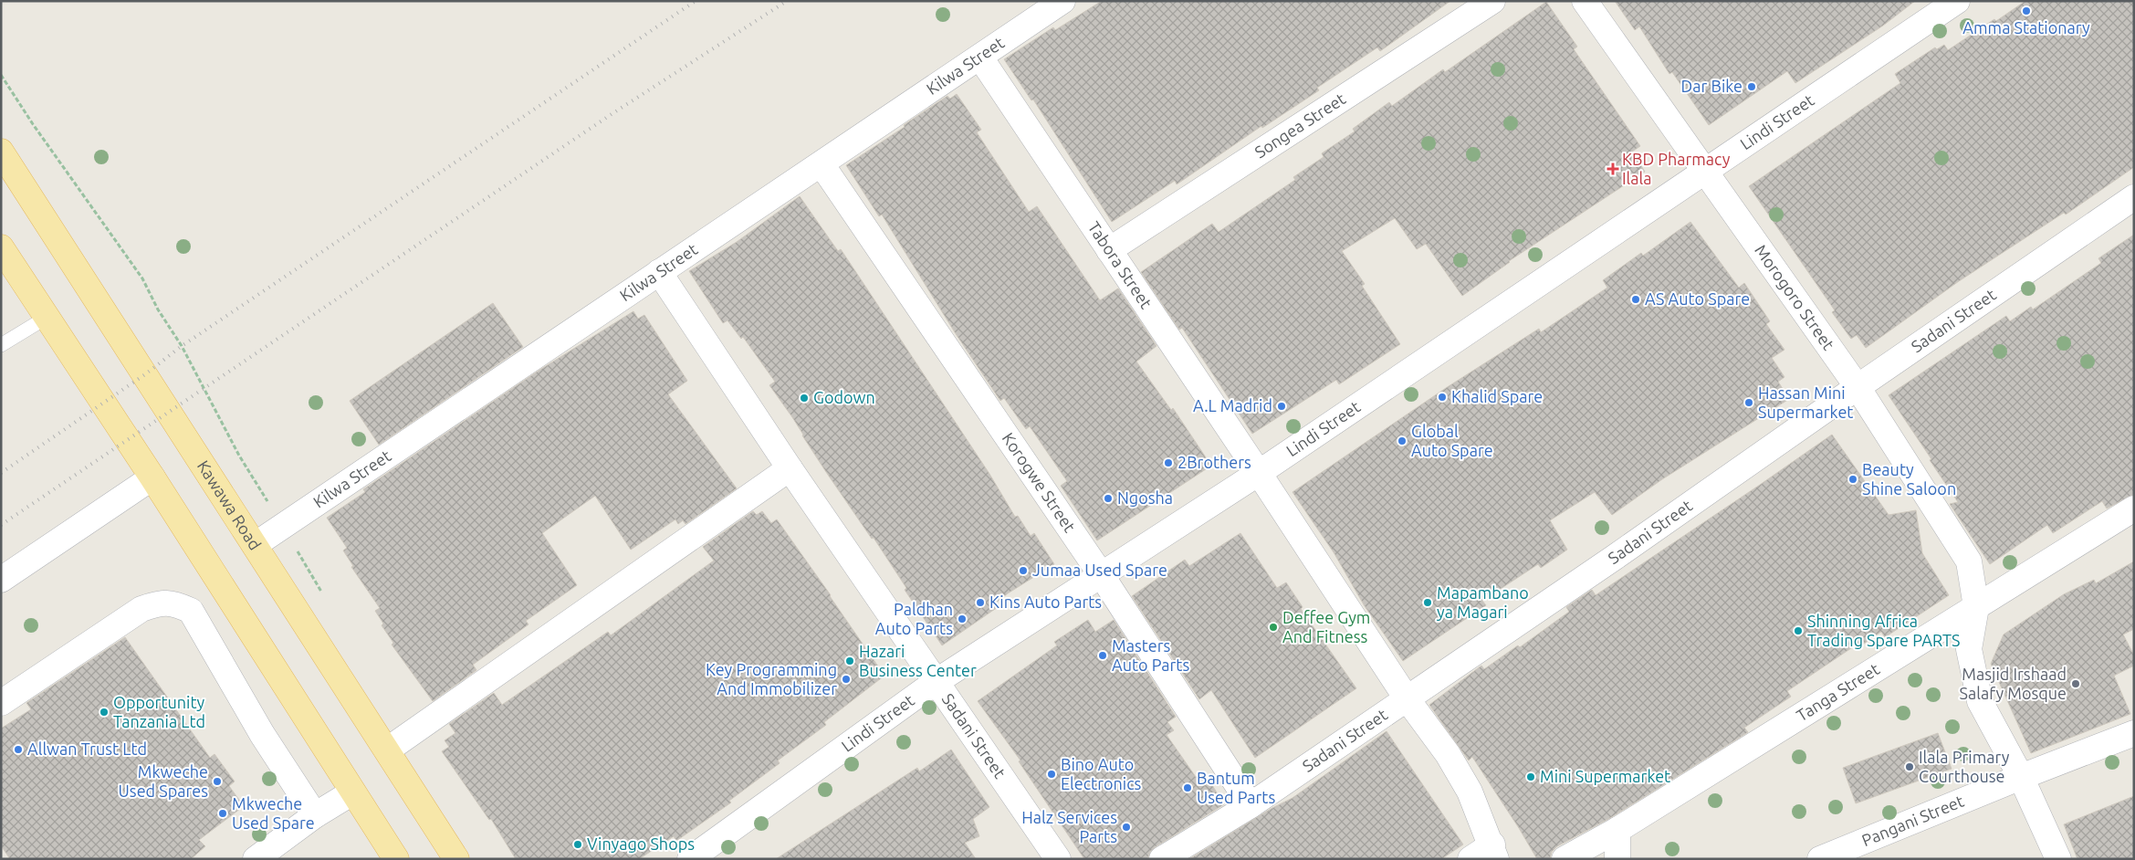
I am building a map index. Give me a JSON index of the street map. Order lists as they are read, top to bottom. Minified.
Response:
{"streets":{"main road":["Kawawa Road"],"street":["Kilwa Street","Lindi Street","Songea Street","Tabora Street","Morogoro Street","Sadani Street","Korogwe Street","Tanga Street","Pangani Street"]},"crossings":[["Kilwa Street","Tabora Street"],["Kilwa Street","Sadani Street"],["Kilwa Street","Korogwe Street"],["Kilwa Street","Kawawa Road"],["Lindi Street","Tabora Street"],["Lindi Street","Morogoro Street"],["Lindi Street","Sadani Street"],["Lindi Street","Korogwe Street"],["Songea Street","Tabora Street"],["Tabora Street","Sadani Street"],["Morogoro Street","Sadani Street"],["Morogoro Street","Tanga Street"],["Morogoro Street","Pangani Street"],["Sadani Street","Korogwe Street"]],"places":{"other":["Amma Stationary","Dar Bike","AS Auto Spare","Khalid Spare","Godown","Hassan Mini Supermarket","A.L Madrid","Global Auto Spare","2Brothers","Beauty Shine Saloon","Ngosha","Jumaa Used Spare","Kins Auto Parts","Mapambano ya Magari","Paldhan Auto Parts","Deffee Gym And Fitness","Shinning Africa Trading Spare PARTS","Masters Auto Parts","Hazari Business Center","Key Programming And Immobilizer","Masjid Irshaad Salafy Mosque","Opportunity Tanzania Ltd","Allwan Trust Ltd","Ilala Primary Courthouse","Bino Auto Electronics","Mini Supermarket","Mkweche Used Spares","Bantum Used Parts","Mkweche Used Spare","Halz Services Parts","Vinyago Shops"],"health":["KBD Pharmacy Ilala"]}}
